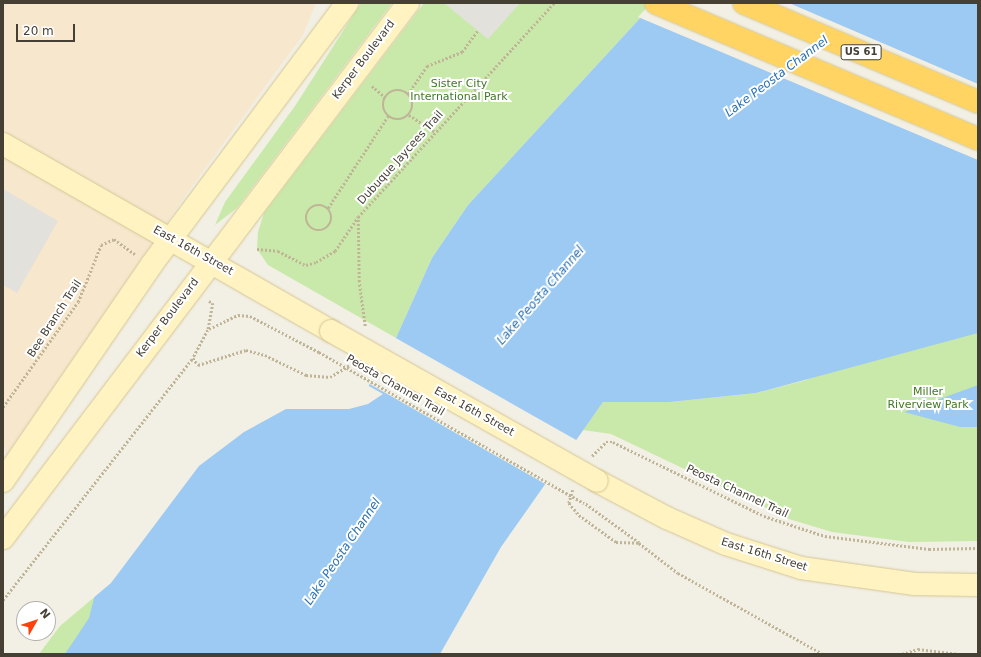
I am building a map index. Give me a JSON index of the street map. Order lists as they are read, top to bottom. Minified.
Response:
{"streets":{"highway":["US 61"],"main road":["Kerper Boulevard","East 16th Street"],"path":["Dubuque Jaycees Trail","Bee Branch Trail","Peosta Channel Trail"]},"crossings":[["Kerper Boulevard","East 16th Street"]],"water":["Lake Peosta Channel"],"parks":["Sister City International Park","Miller Riverview Park"],"scale_bar":"20 m","north":"top right"}
